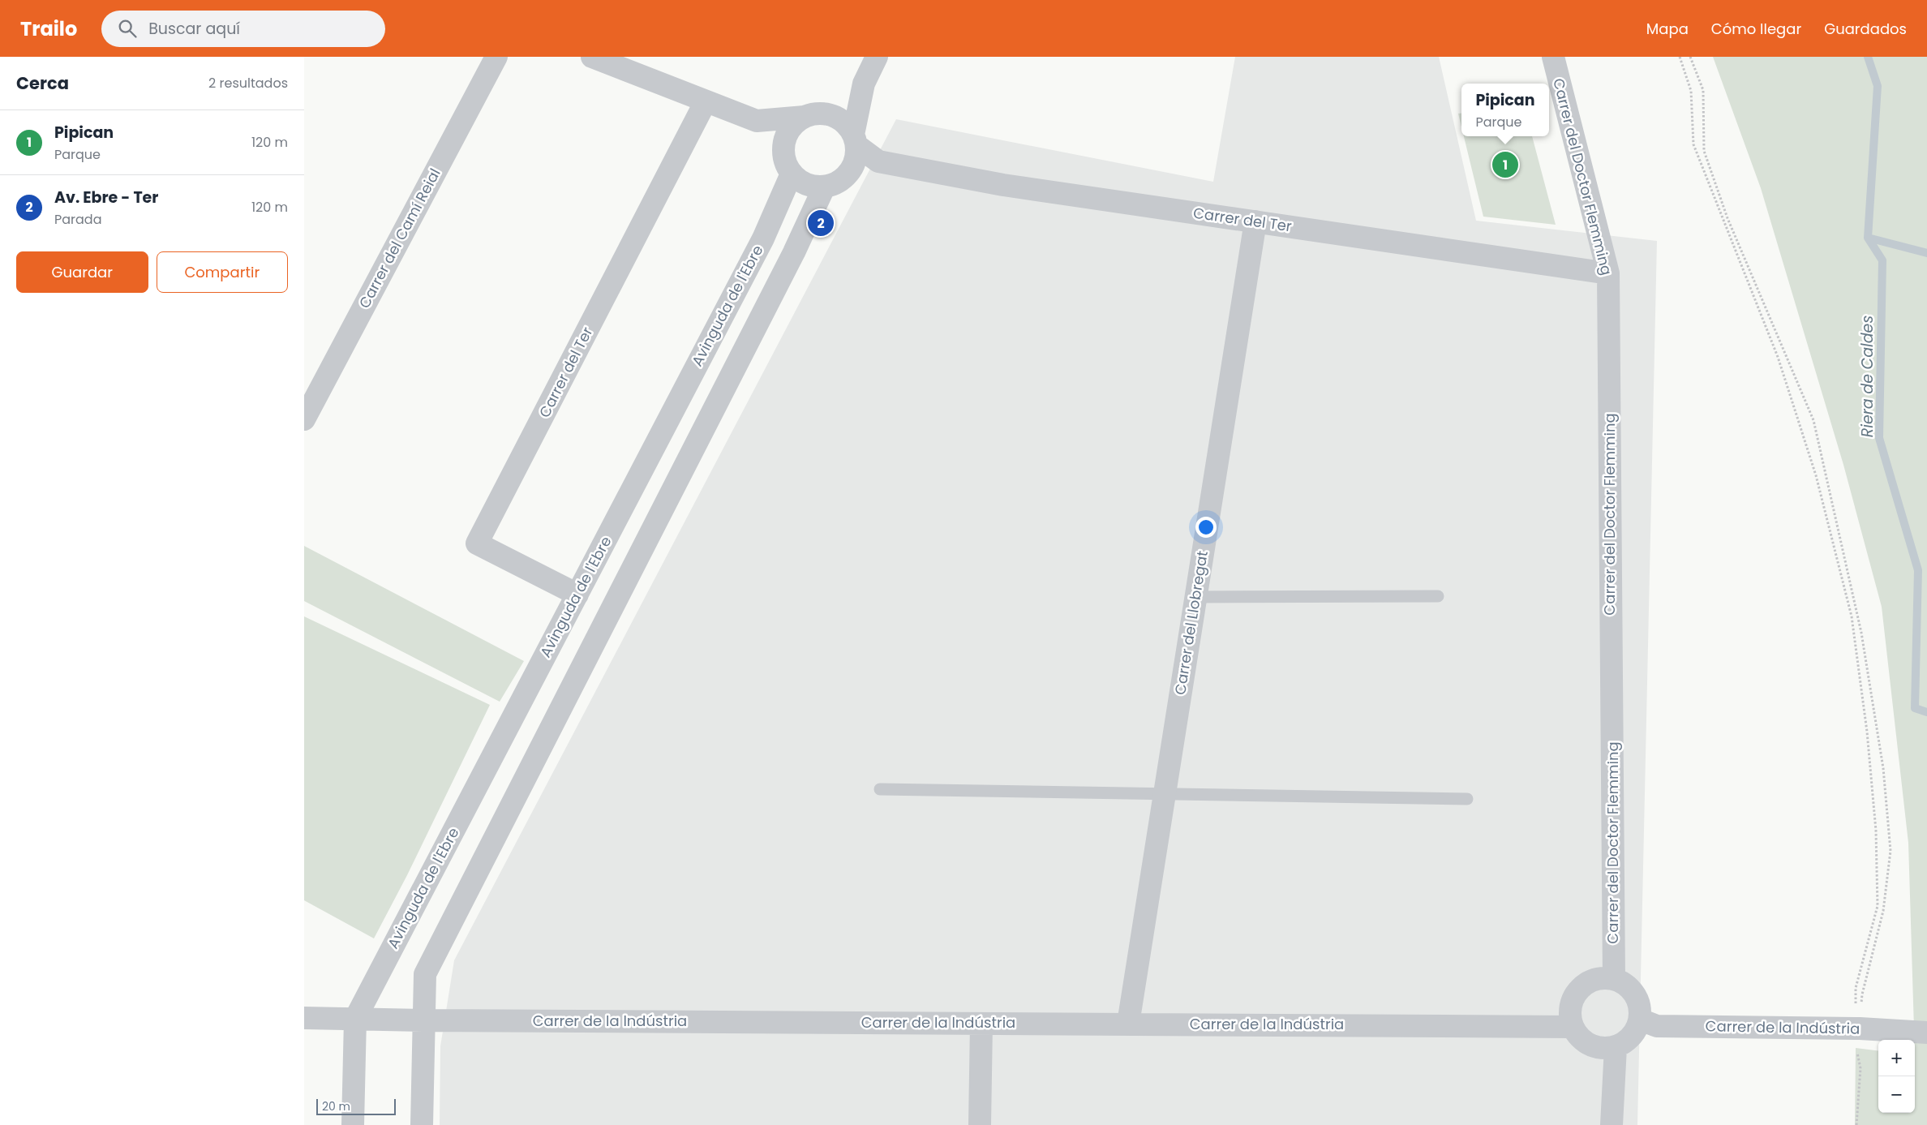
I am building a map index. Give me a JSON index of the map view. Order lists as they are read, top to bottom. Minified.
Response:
{"streets":{"street":["Carrer del Doctor Flemming","Carrer del Ter","Carrer del Camí Reial","Avinguda de l'Ebre","Carrer del Llobregat","Carrer de la Indústria"]},"crossings":[["Carrer del Doctor Flemming","Carrer del Ter"],["Carrer del Doctor Flemming","Carrer de la Indústria"],["Carrer del Ter","Avinguda de l'Ebre"],["Carrer del Ter","Carrer del Llobregat"],["Avinguda de l'Ebre","Carrer de la Indústria"],["Carrer del Llobregat","Carrer de la Indústria"]],"water":["Riera de Caldes"],"scale_bar":"20 m","page":{"header":"Trailo","search":"Buscar aquí","nav":["Mapa","Cómo llegar","Guardados"],"heading":["Cerca","2 resultados"],"popup":["Pipican","Parque"],"list":[{"mark":"1","name":"Pipican","note":"Parque","value":"120 m"},{"mark":"2","name":"Av. Ebre - Ter","note":"Parada","value":"120 m"}],"pins":["1","2"],"buttons":["Guardar","Compartir"],"map_buttons":["+","−"],"scale":"20 m"}}
